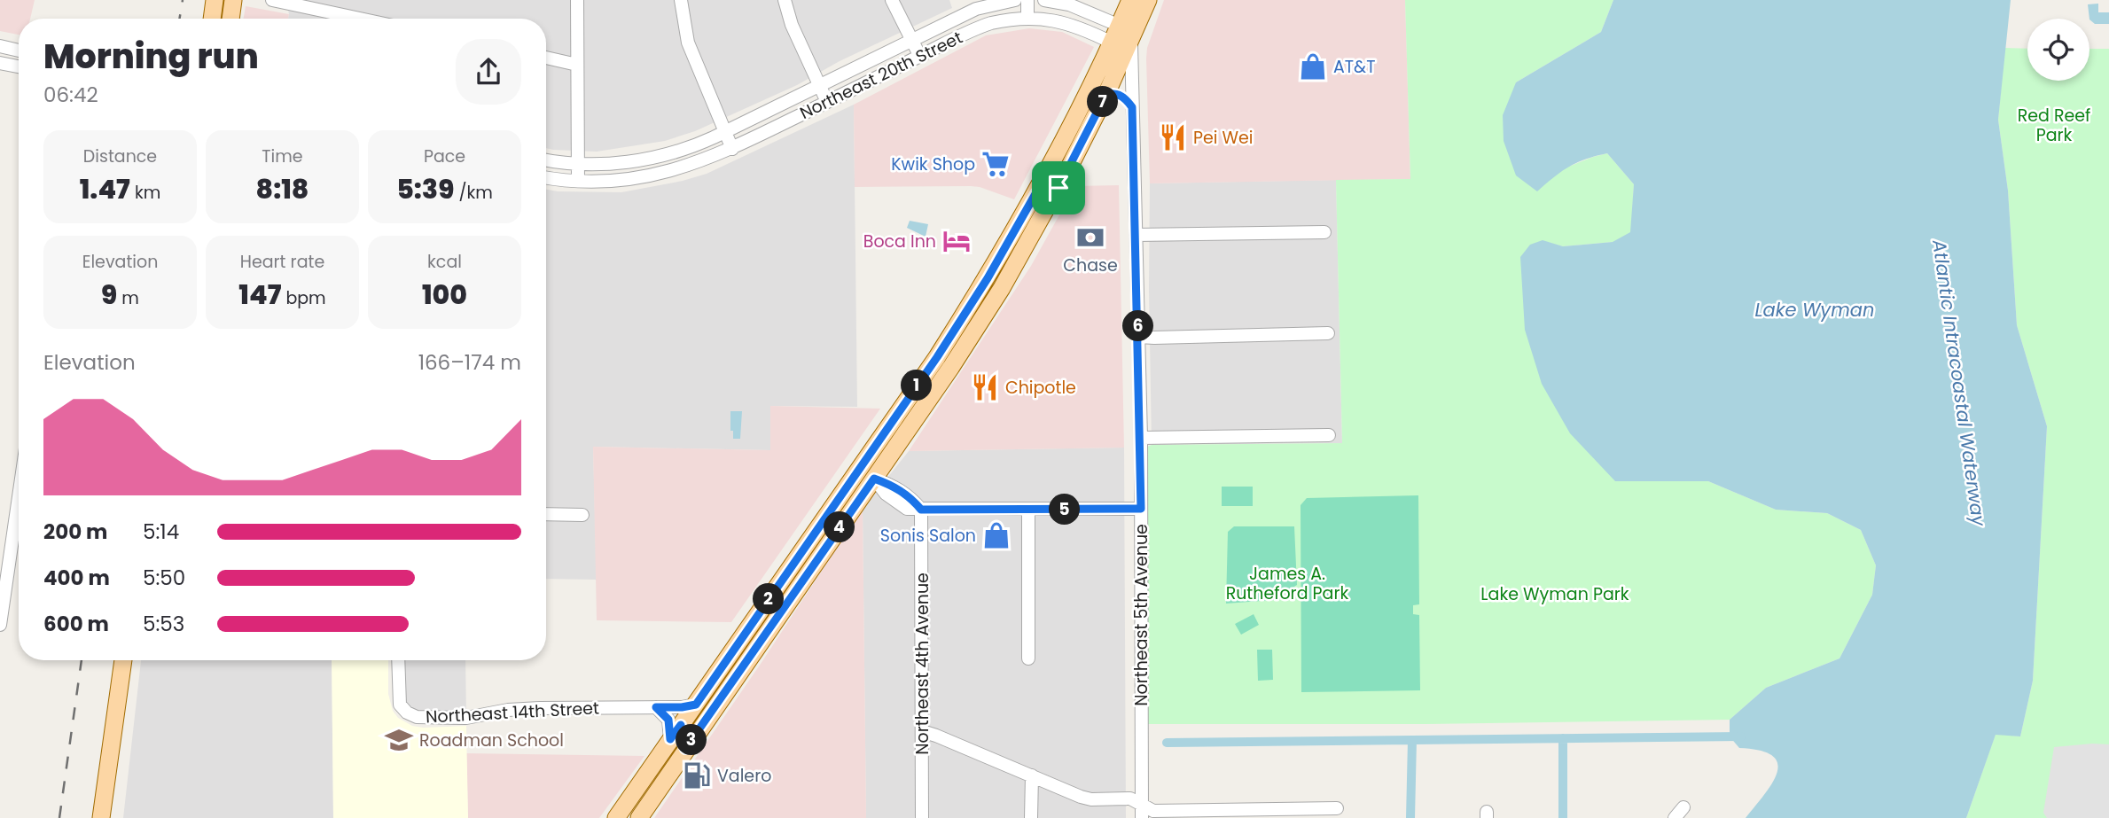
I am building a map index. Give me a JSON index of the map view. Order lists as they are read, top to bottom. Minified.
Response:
{"streets":{"street":["Northeast 20th Street","Northeast 5th Avenue","Northeast 4th Avenue","Northeast 14th Street"]},"water":["Lake Wyman","Atlantic Intracoastal Waterway"],"parks":["Red Reef Park","James A. Rutheford Park","Lake Wyman Park"],"places":{"shop":["AT&T","Sonis Salon"],"restaurant":["Pei Wei","Chipotle"],"supermarket":["Kwik Shop"],"bank":["Chase"],"hotel":["Boca Inn"],"school or university":["Roadman School"],"fuel station":["Valero"]},"page":{"heading":["Morning run","06:42"],"pins":["7","6","1","5","4","2","3"],"stats":[["Distance","1.47 km"],["Time","8:18"],["Pace","5:39 /km"],["Elevation","9 m"],["Heart rate","147 bpm"],["kcal","100"]],"chart":["Elevation","166–174 m"],"list":[{"name":"200 m","note":"5:14"},{"name":"400 m","note":"5:50"},{"name":"600 m","note":"5:53"}]}}
